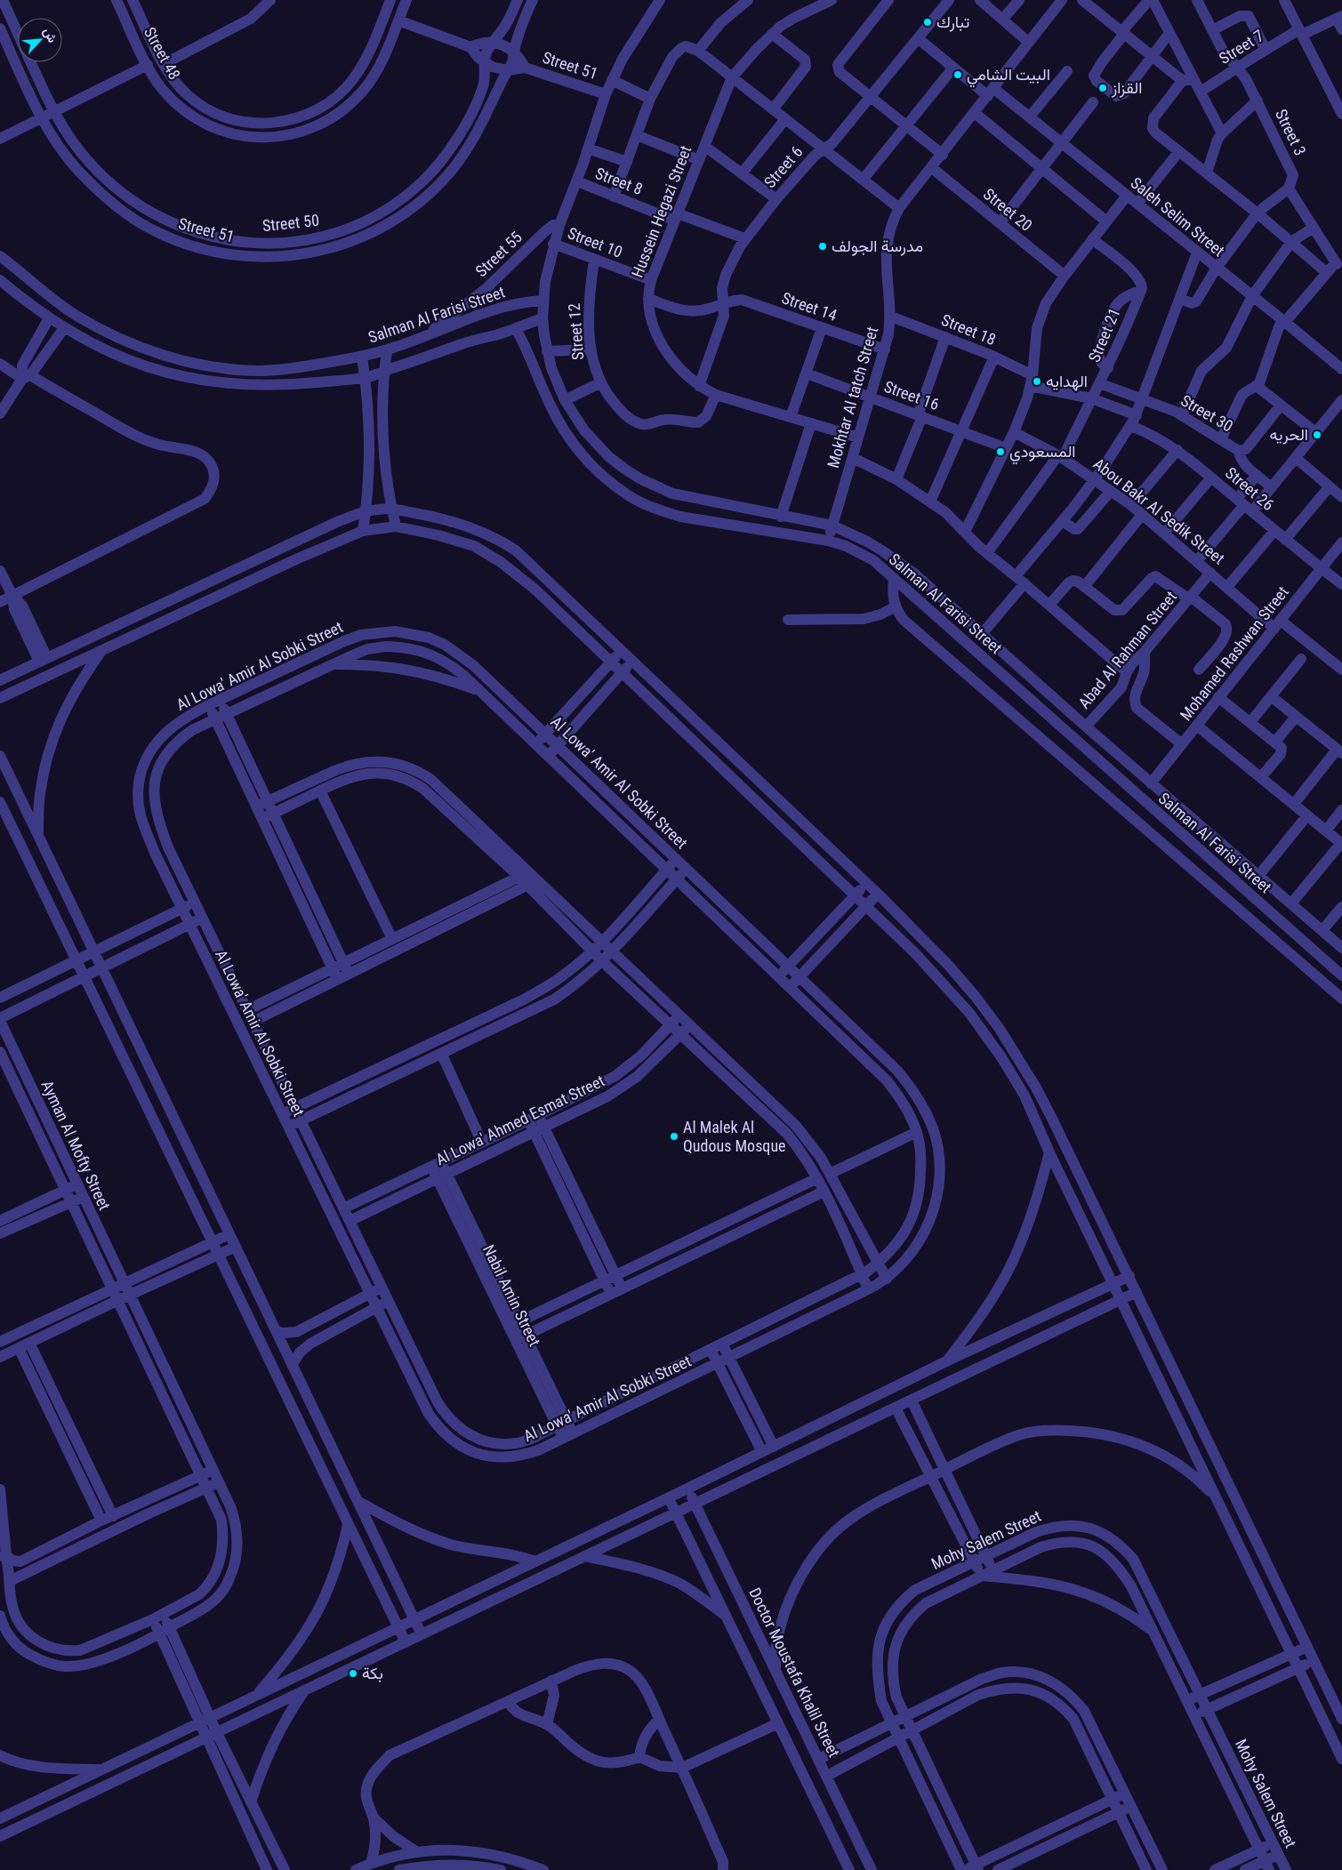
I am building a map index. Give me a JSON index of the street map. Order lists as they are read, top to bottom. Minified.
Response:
{"streets":{"street":["Street 7","Street 48","Street 51","Street 3","Street 6","Street 8","Street 20","Hussein Hegazi Street","Saleh Selim Street","Street 50","Street 10","Street 55","Street 14","Salman Al Farisi Street","Street 18","Street 12","Street 21","Street 16","Mokhtar Al tatch Street","Street 30","Street 26","Abou Bakr Al Sedik Street","Abad Al Rahman Street","Mohamed Rashwan Street","Al Lowa' Amir Al Sobki Street","Al Lowa' Ahmed Esmat Street","Ayman Al Mofty Street","Nabil Amin Street","Mohy Salem Street","Doctor Moustafa Khalil Street"]},"crossings":[["Street 7","Street 3"],["Street 51","Street 50"],["Street 51","Salman Al Farisi Street"],["Street 6","Street 8"],["Street 6","Hussein Hegazi Street"],["Street 6","Saleh Selim Street"],["Street 6","Street 14"],["Street 8","Hussein Hegazi Street"],["Street 8","Salman Al Farisi Street"],["Street 20","Mokhtar Al tatch Street"],["Hussein Hegazi Street","Street 10"],["Hussein Hegazi Street","Street 14"],["Hussein Hegazi Street","Street 12"],["Hussein Hegazi Street","Mokhtar Al tatch Street"],["Saleh Selim Street","Mokhtar Al tatch Street"],["Street 10","Salman Al Farisi Street"],["Street 10","Street 12"],["Street 55","Salman Al Farisi Street"],["Street 14","Mokhtar Al tatch Street"],["Salman Al Farisi Street","Mokhtar Al tatch Street"],["Salman Al Farisi Street","Abad Al Rahman Street"],["Salman Al Farisi Street","Mohamed Rashwan Street"],["Street 18","Mokhtar Al tatch Street"],["Street 21","Street 30"],["Street 21","Abou Bakr Al Sedik Street"],["Street 16","Mokhtar Al tatch Street"],["Street 26","Mohamed Rashwan Street"],["Abou Bakr Al Sedik Street","Abad Al Rahman Street"],["Abou Bakr Al Sedik Street","Mohamed Rashwan Street"],["Al Lowa' Amir Al Sobki Street","Al Lowa' Ahmed Esmat Street"],["Al Lowa' Amir Al Sobki Street","Nabil Amin Street"],["Al Lowa' Ahmed Esmat Street","Nabil Amin Street"]],"places":["تبارك","البيت الشامي","القزاز","مدرسة الجولف","الهدايه","الحريه","المسعودي","Al Malek Al Qudous Mosque","بكة"],"north":"top right"}
